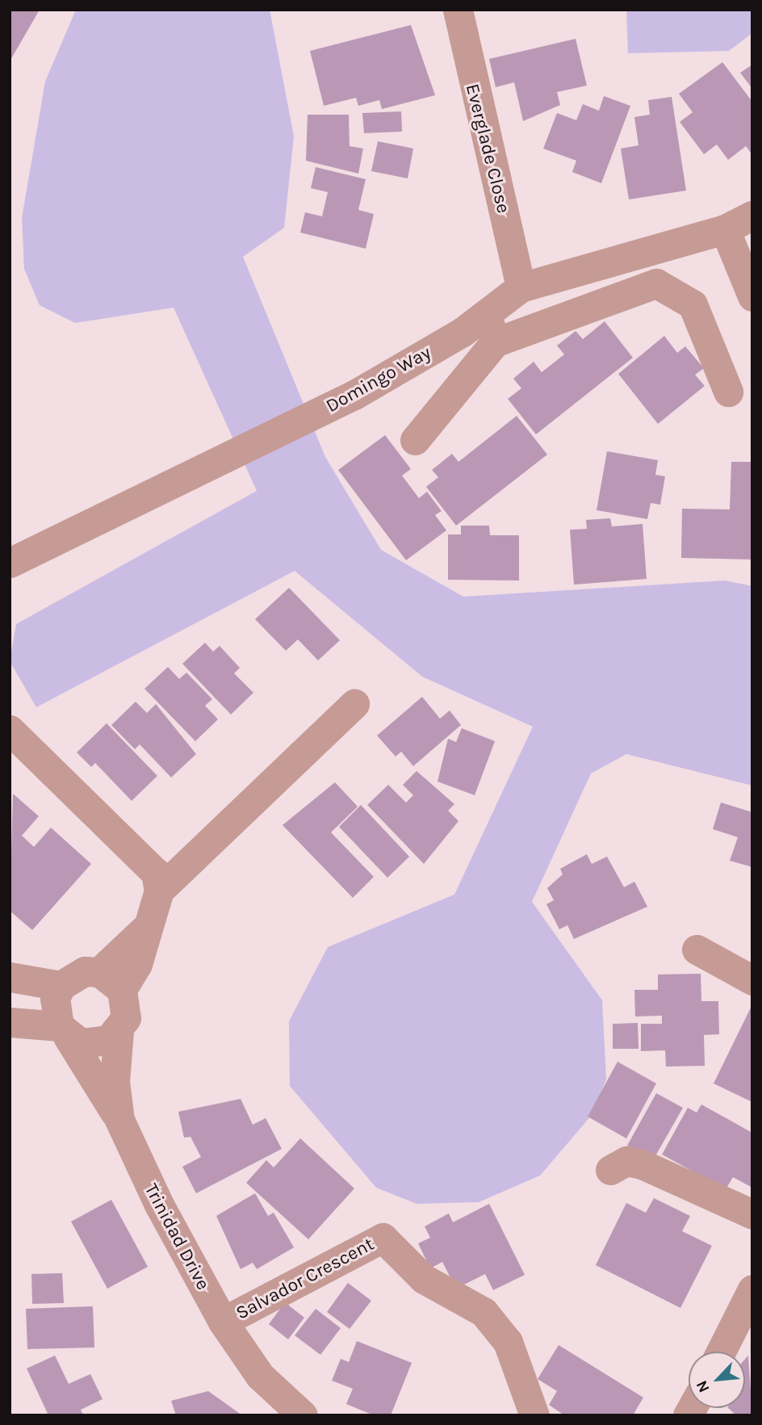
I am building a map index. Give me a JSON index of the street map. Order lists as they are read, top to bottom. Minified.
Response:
{"streets":{"street":["Everglade Close","Domingo Way","Trinidad Drive","Salvador Crescent"]},"crossings":[["Everglade Close","Domingo Way"],["Trinidad Drive","Salvador Crescent"]],"north":"bottom left"}
